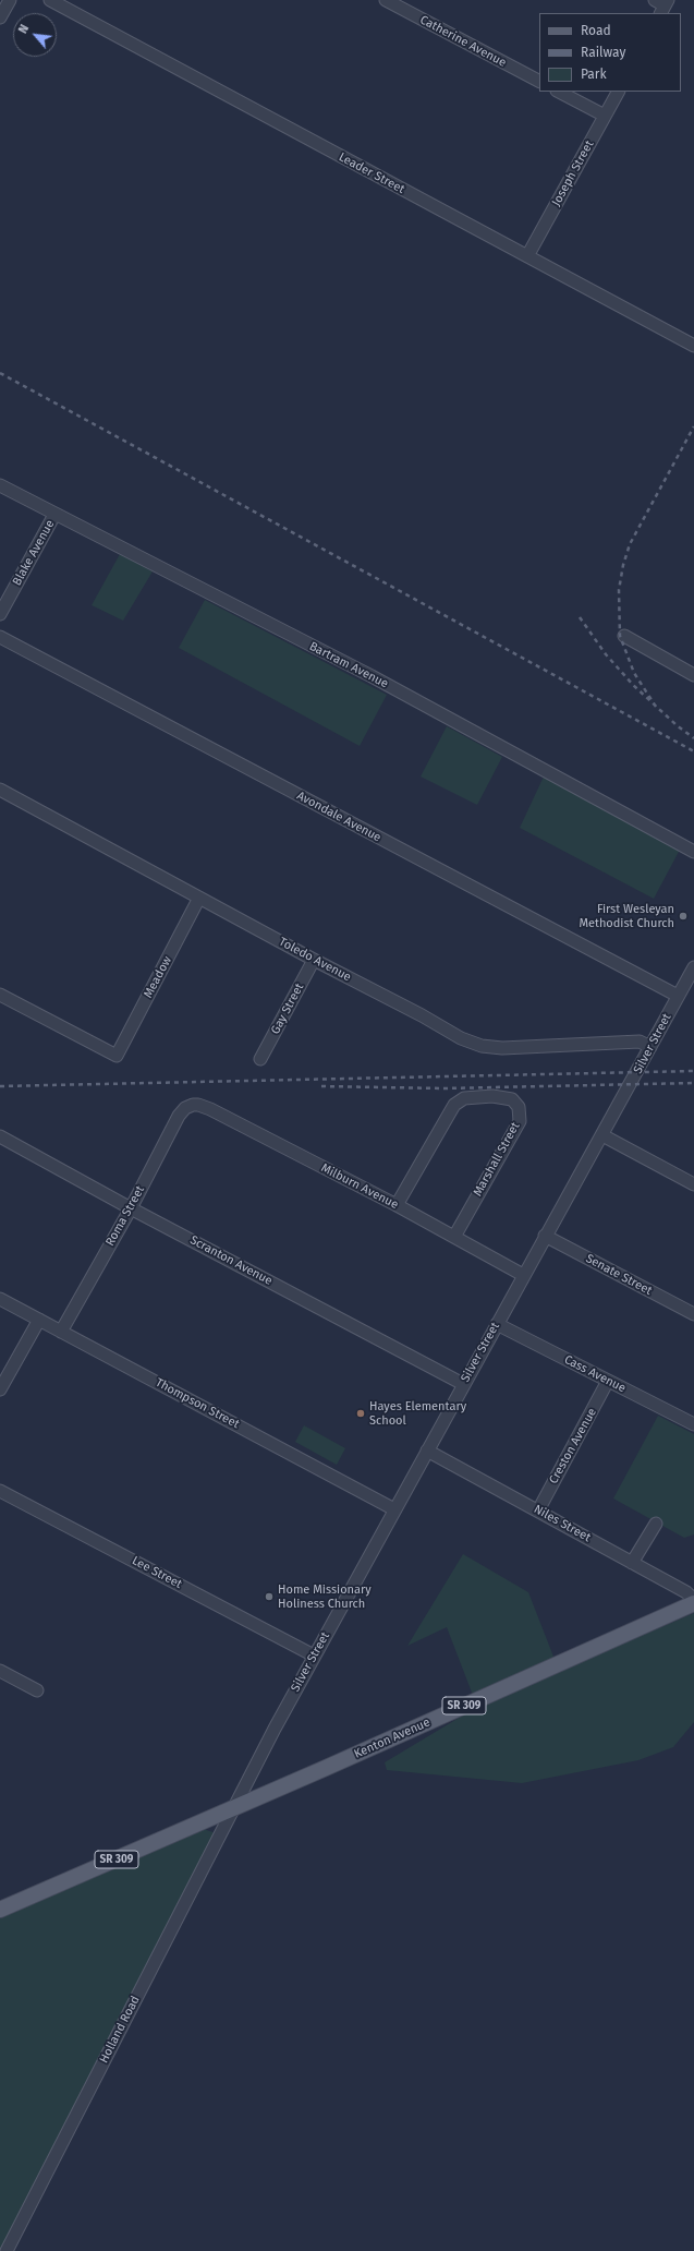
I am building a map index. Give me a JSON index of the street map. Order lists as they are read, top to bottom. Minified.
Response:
{"streets":{"main road":["SR 309","Kenton Avenue"],"street":["Catherine Avenue","Leader Street","Joseph Street","Blake Avenue","Bartram Avenue","Avondale Avenue","Toledo Avenue","Meadow","Gay Street","Silver Street","Marshall Street","Milburn Avenue","Roma Street","Scranton Avenue","Senate Street","Cass Avenue","Thompson Street","Creston Avenue","Niles Street","Lee Street","Holland Road"]},"crossings":[["Leader Street","Joseph Street"],["Blake Avenue","Bartram Avenue"],["Avondale Avenue","Silver Street"],["Toledo Avenue","Meadow"],["Toledo Avenue","Gay Street"],["Toledo Avenue","Silver Street"],["Silver Street","Milburn Avenue"],["Silver Street","Scranton Avenue"],["Silver Street","Senate Street"],["Silver Street","Cass Avenue"],["Silver Street","Thompson Street"],["Silver Street","Niles Street"],["Silver Street","Lee Street"],["Silver Street","SR 309"],["Silver Street","Kenton Avenue"],["Silver Street","Holland Road"],["Marshall Street","Milburn Avenue"],["Milburn Avenue","Roma Street"],["Roma Street","Scranton Avenue"],["Roma Street","Thompson Street"],["Cass Avenue","Creston Avenue"],["Creston Avenue","Niles Street"],["Niles Street","Kenton Avenue"],["SR 309","Kenton Avenue"],["SR 309","Holland Road"],["Kenton Avenue","Holland Road"]],"places":["First Wesleyan Methodist Church","Hayes Elementary School","Home Missionary Holiness Church"],"legend":["Road","Railway","Park"],"north":"top left"}
